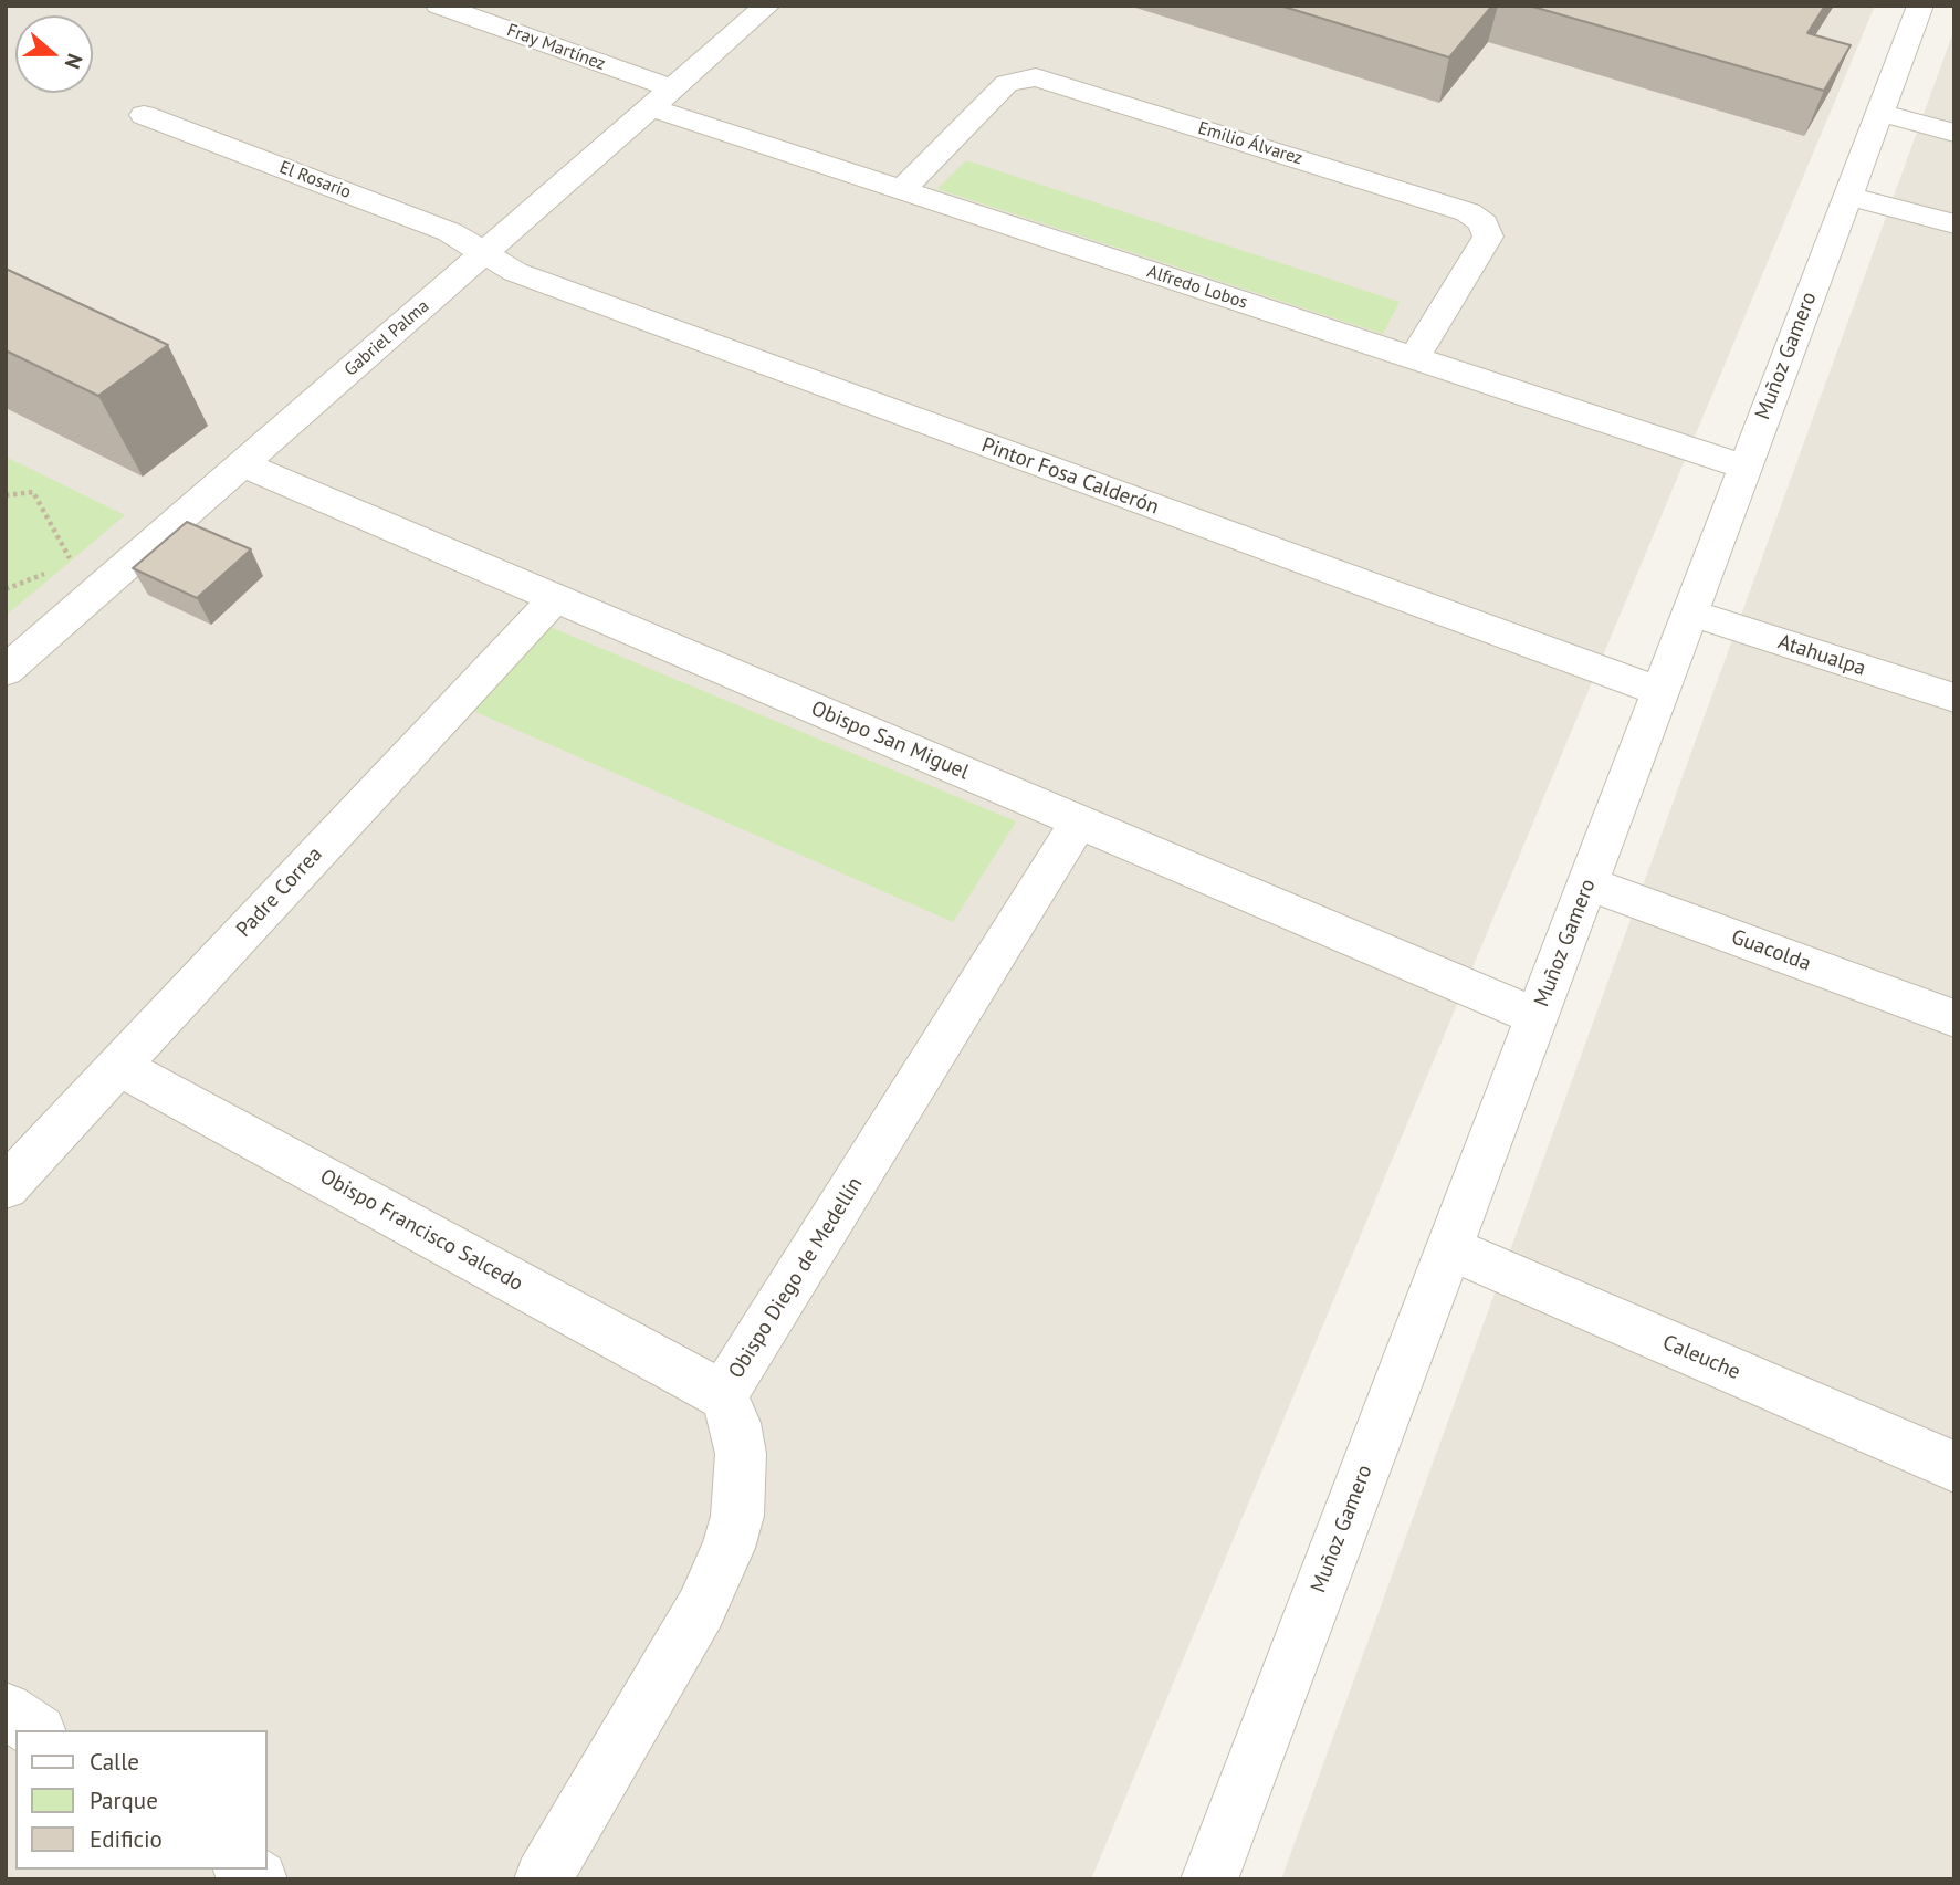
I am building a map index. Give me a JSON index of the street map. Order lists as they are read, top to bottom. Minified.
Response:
{"streets":{"street":["Fray Martínez","Emilio Álvarez","El Rosario","Alfredo Lobos","Gabriel Palma","Muñoz Gamero","Pintor Fosa Calderón","Atahualpa","Obispo San Miguel","Padre Correa","Guacolda","Obispo Francisco Salcedo","Obispo Diego de Medellín","Caleuche"]},"crossings":[["Fray Martínez","Alfredo Lobos"],["Fray Martínez","Gabriel Palma"],["Emilio Álvarez","Alfredo Lobos"],["El Rosario","Gabriel Palma"],["El Rosario","Pintor Fosa Calderón"],["Alfredo Lobos","Gabriel Palma"],["Alfredo Lobos","Muñoz Gamero"],["Gabriel Palma","Pintor Fosa Calderón"],["Gabriel Palma","Obispo San Miguel"],["Muñoz Gamero","Pintor Fosa Calderón"],["Muñoz Gamero","Atahualpa"],["Muñoz Gamero","Obispo San Miguel"],["Muñoz Gamero","Guacolda"],["Muñoz Gamero","Caleuche"],["Obispo San Miguel","Padre Correa"],["Obispo San Miguel","Obispo Diego de Medellín"],["Padre Correa","Obispo Francisco Salcedo"],["Obispo Francisco Salcedo","Obispo Diego de Medellín"]],"legend":["Calle","Parque","Edificio"],"north":"right"}
